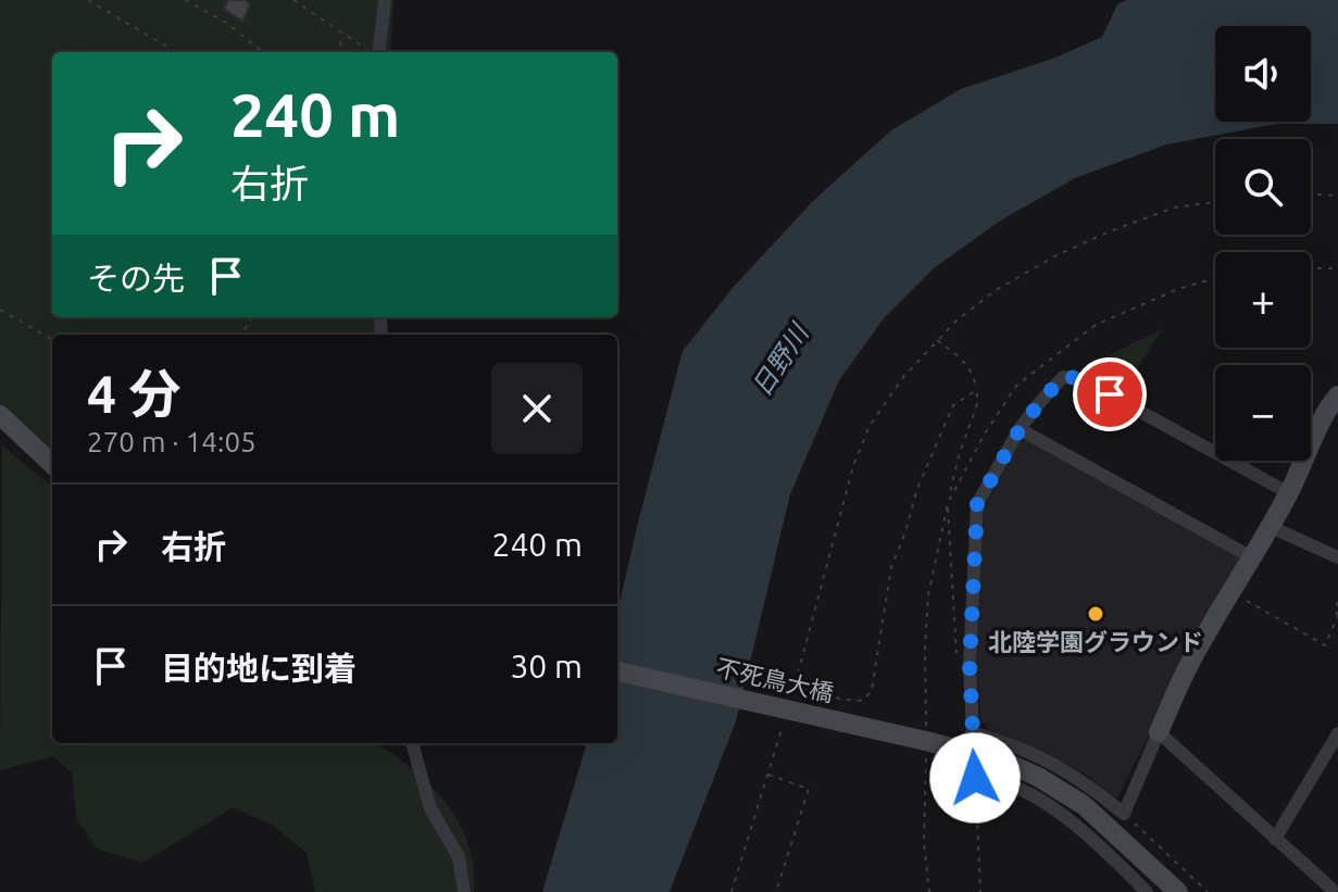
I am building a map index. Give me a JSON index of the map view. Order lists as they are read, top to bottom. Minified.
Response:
{"streets":{"street":["不死鳥大橋"]},"water":["日野川"],"places":["北陸学園グラウンド"],"page":{"map_buttons":["+","−"],"turn":["240 m","右折"],"then":"その先","heading":["4 分","270 m · 14:05"],"list":[{"name":"右折","value":"240 m"},{"name":"目的地に到着","value":"30 m"}]}}
